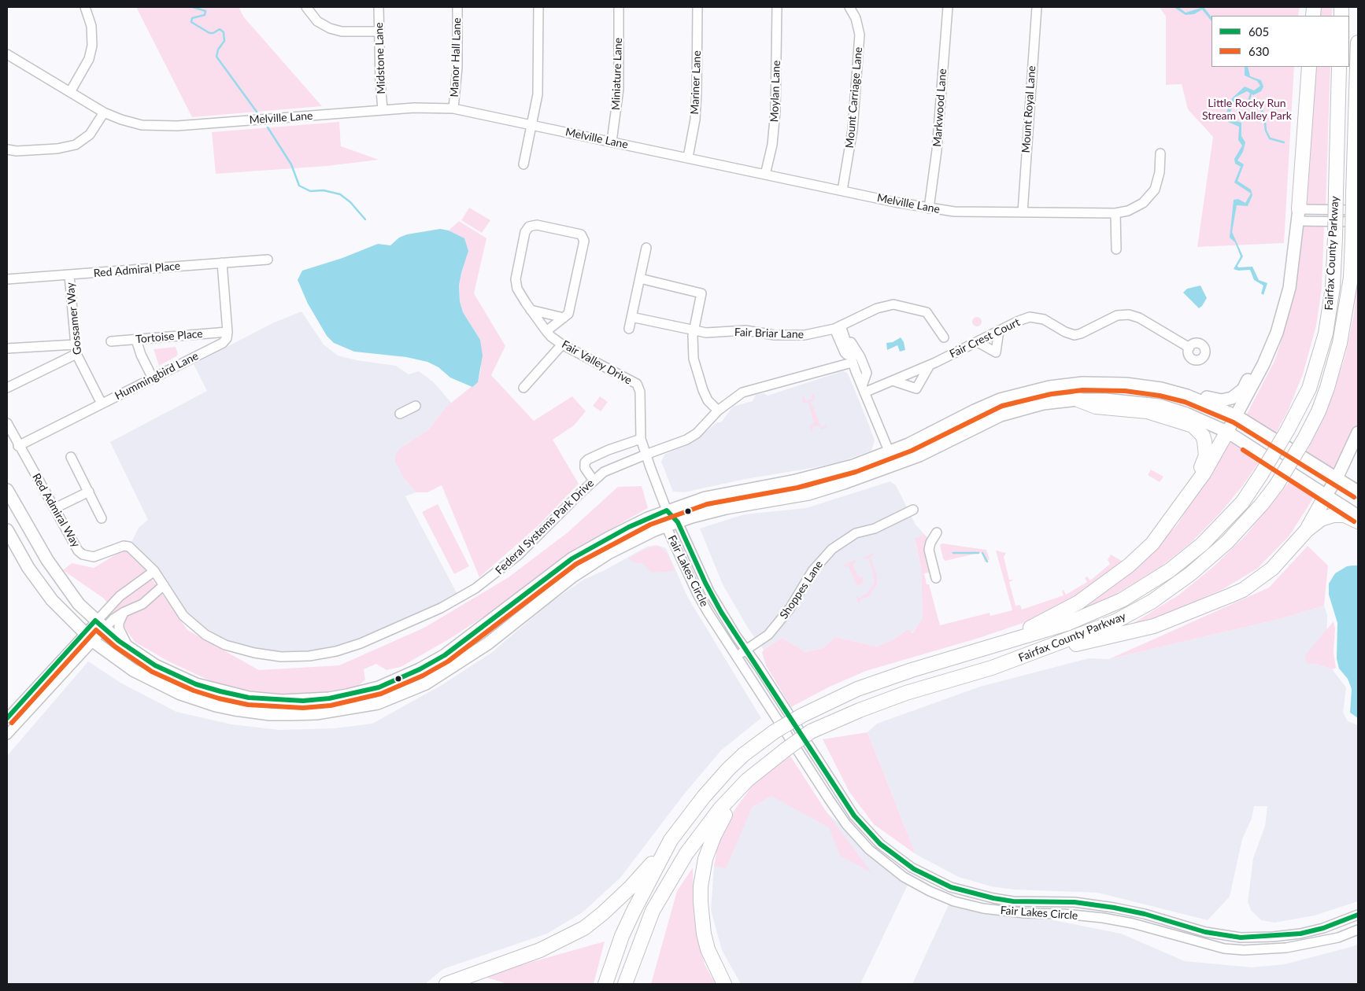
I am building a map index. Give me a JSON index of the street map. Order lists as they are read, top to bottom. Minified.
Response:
{"streets":{"highway":["Fairfax County Parkway"],"street":["Manor Hall Lane","Midstone Lane","Miniature Lane","Mariner Lane","Moylan Lane","Mount Carriage Lane","Markwood Lane","Mount Royal Lane","Melville Lane","Red Admiral Place","Gossamer Way","Fair Briar Lane","Tortoise Place","Fair Crest Court","Fair Valley Drive","Hummingbird Lane","Red Admiral Way","Federal Systems Park Drive","Fair Lakes Circle","Shoppes Lane"]},"crossings":[["Manor Hall Lane","Melville Lane"],["Midstone Lane","Melville Lane"],["Miniature Lane","Melville Lane"],["Mariner Lane","Melville Lane"],["Moylan Lane","Melville Lane"],["Mount Carriage Lane","Melville Lane"],["Markwood Lane","Melville Lane"],["Mount Royal Lane","Melville Lane"],["Red Admiral Place","Gossamer Way"],["Gossamer Way","Hummingbird Lane"],["Tortoise Place","Hummingbird Lane"],["Fair Valley Drive","Federal Systems Park Drive"],["Fair Valley Drive","Fair Lakes Circle"],["Hummingbird Lane","Red Admiral Way"],["Red Admiral Way","Federal Systems Park Drive"],["Fair Lakes Circle","Shoppes Lane"]],"parks":["Little Rocky Run Stream Valley Park"],"lines":["transit line 630","transit line 605"],"legend":["605","630"]}
